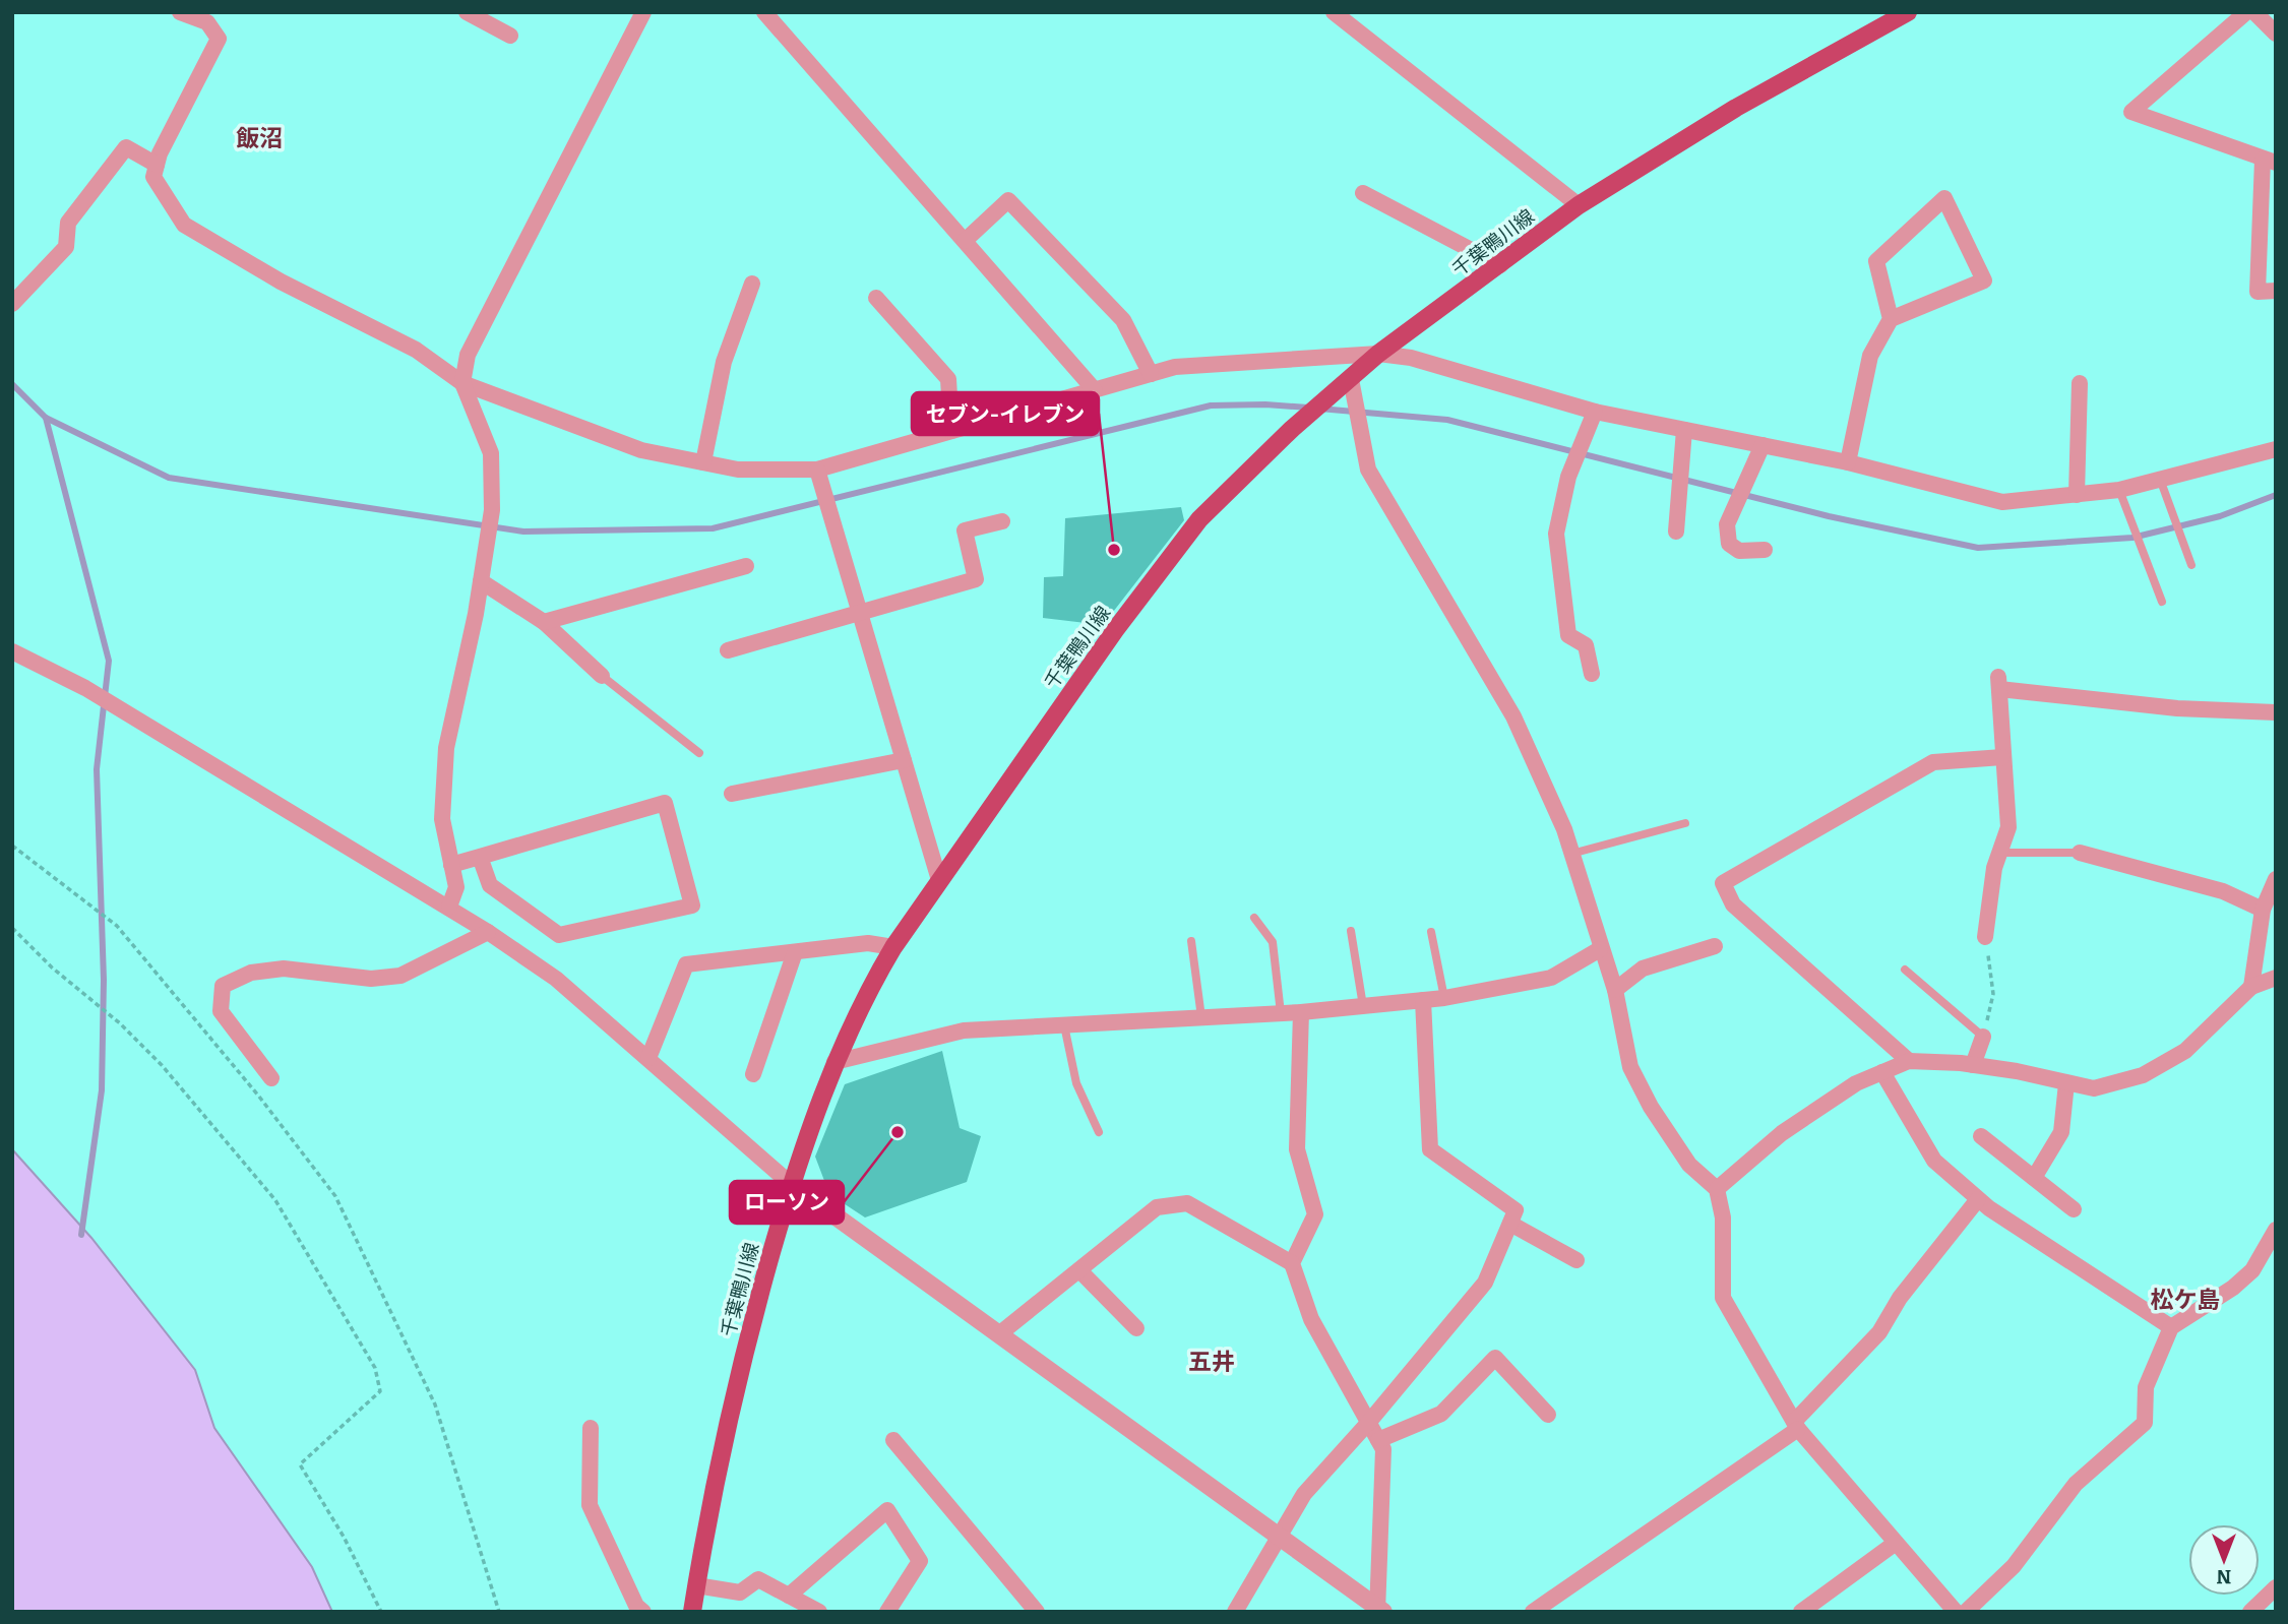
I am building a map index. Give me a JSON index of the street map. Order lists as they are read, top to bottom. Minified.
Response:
{"streets":{"main road":["千葉鴨川線"]},"districts":["飯沼","松ケ島","五井"],"places":["セブン-イレブン","ローソン"],"north":"bottom"}
